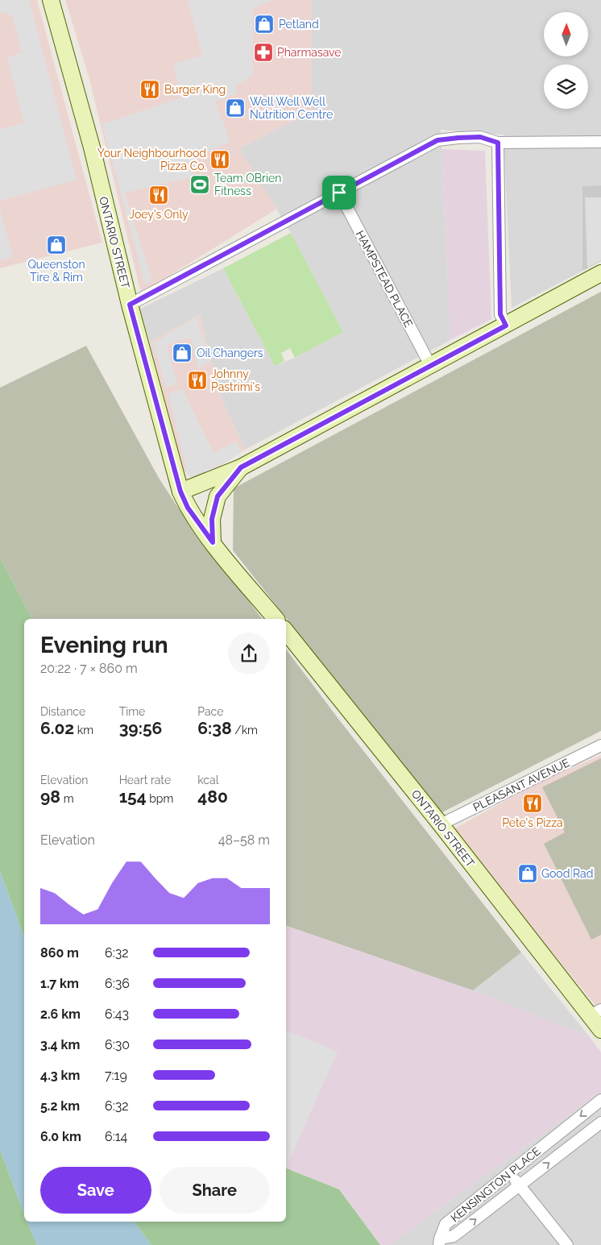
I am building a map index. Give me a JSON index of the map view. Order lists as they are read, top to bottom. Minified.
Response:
{"streets":{"main road":["ONTARIO STREET"],"street":["HAMPSTEAD PLACE","PLEASANT AVENUE","KENSINGTON PLACE"]},"crossings":[["ONTARIO STREET","PLEASANT AVENUE"]],"places":{"shop":["Petland","Well Well Well Nutrition Centre","Queenston Tire & Rim","Oil Changers","Good Rad"],"pharmacy":["Pharmasave"],"restaurant":["Burger King","Your Neighbourhood Pizza Co.","Joey's Only","Johnny Pastrimi's","Pete's Pizza"],"sports":["Team OBrien Fitness"]},"north":"top","page":{"heading":["Evening run","20:22 · 7 × 860 m"],"stats":[["Distance","6.02 km"],["Time","39:56"],["Pace","6:38 /km"],["Elevation","98 m"],["Heart rate","154 bpm"],["kcal","480"]],"chart":["Elevation","48–58 m"],"list":[{"name":"860 m","note":"6:32"},{"name":"1.7 km","note":"6:36"},{"name":"2.6 km","note":"6:43"},{"name":"3.4 km","note":"6:30"},{"name":"4.3 km","note":"7:19"},{"name":"5.2 km","note":"6:32"},{"name":"6.0 km","note":"6:14"}],"buttons":["Save","Share"]}}
